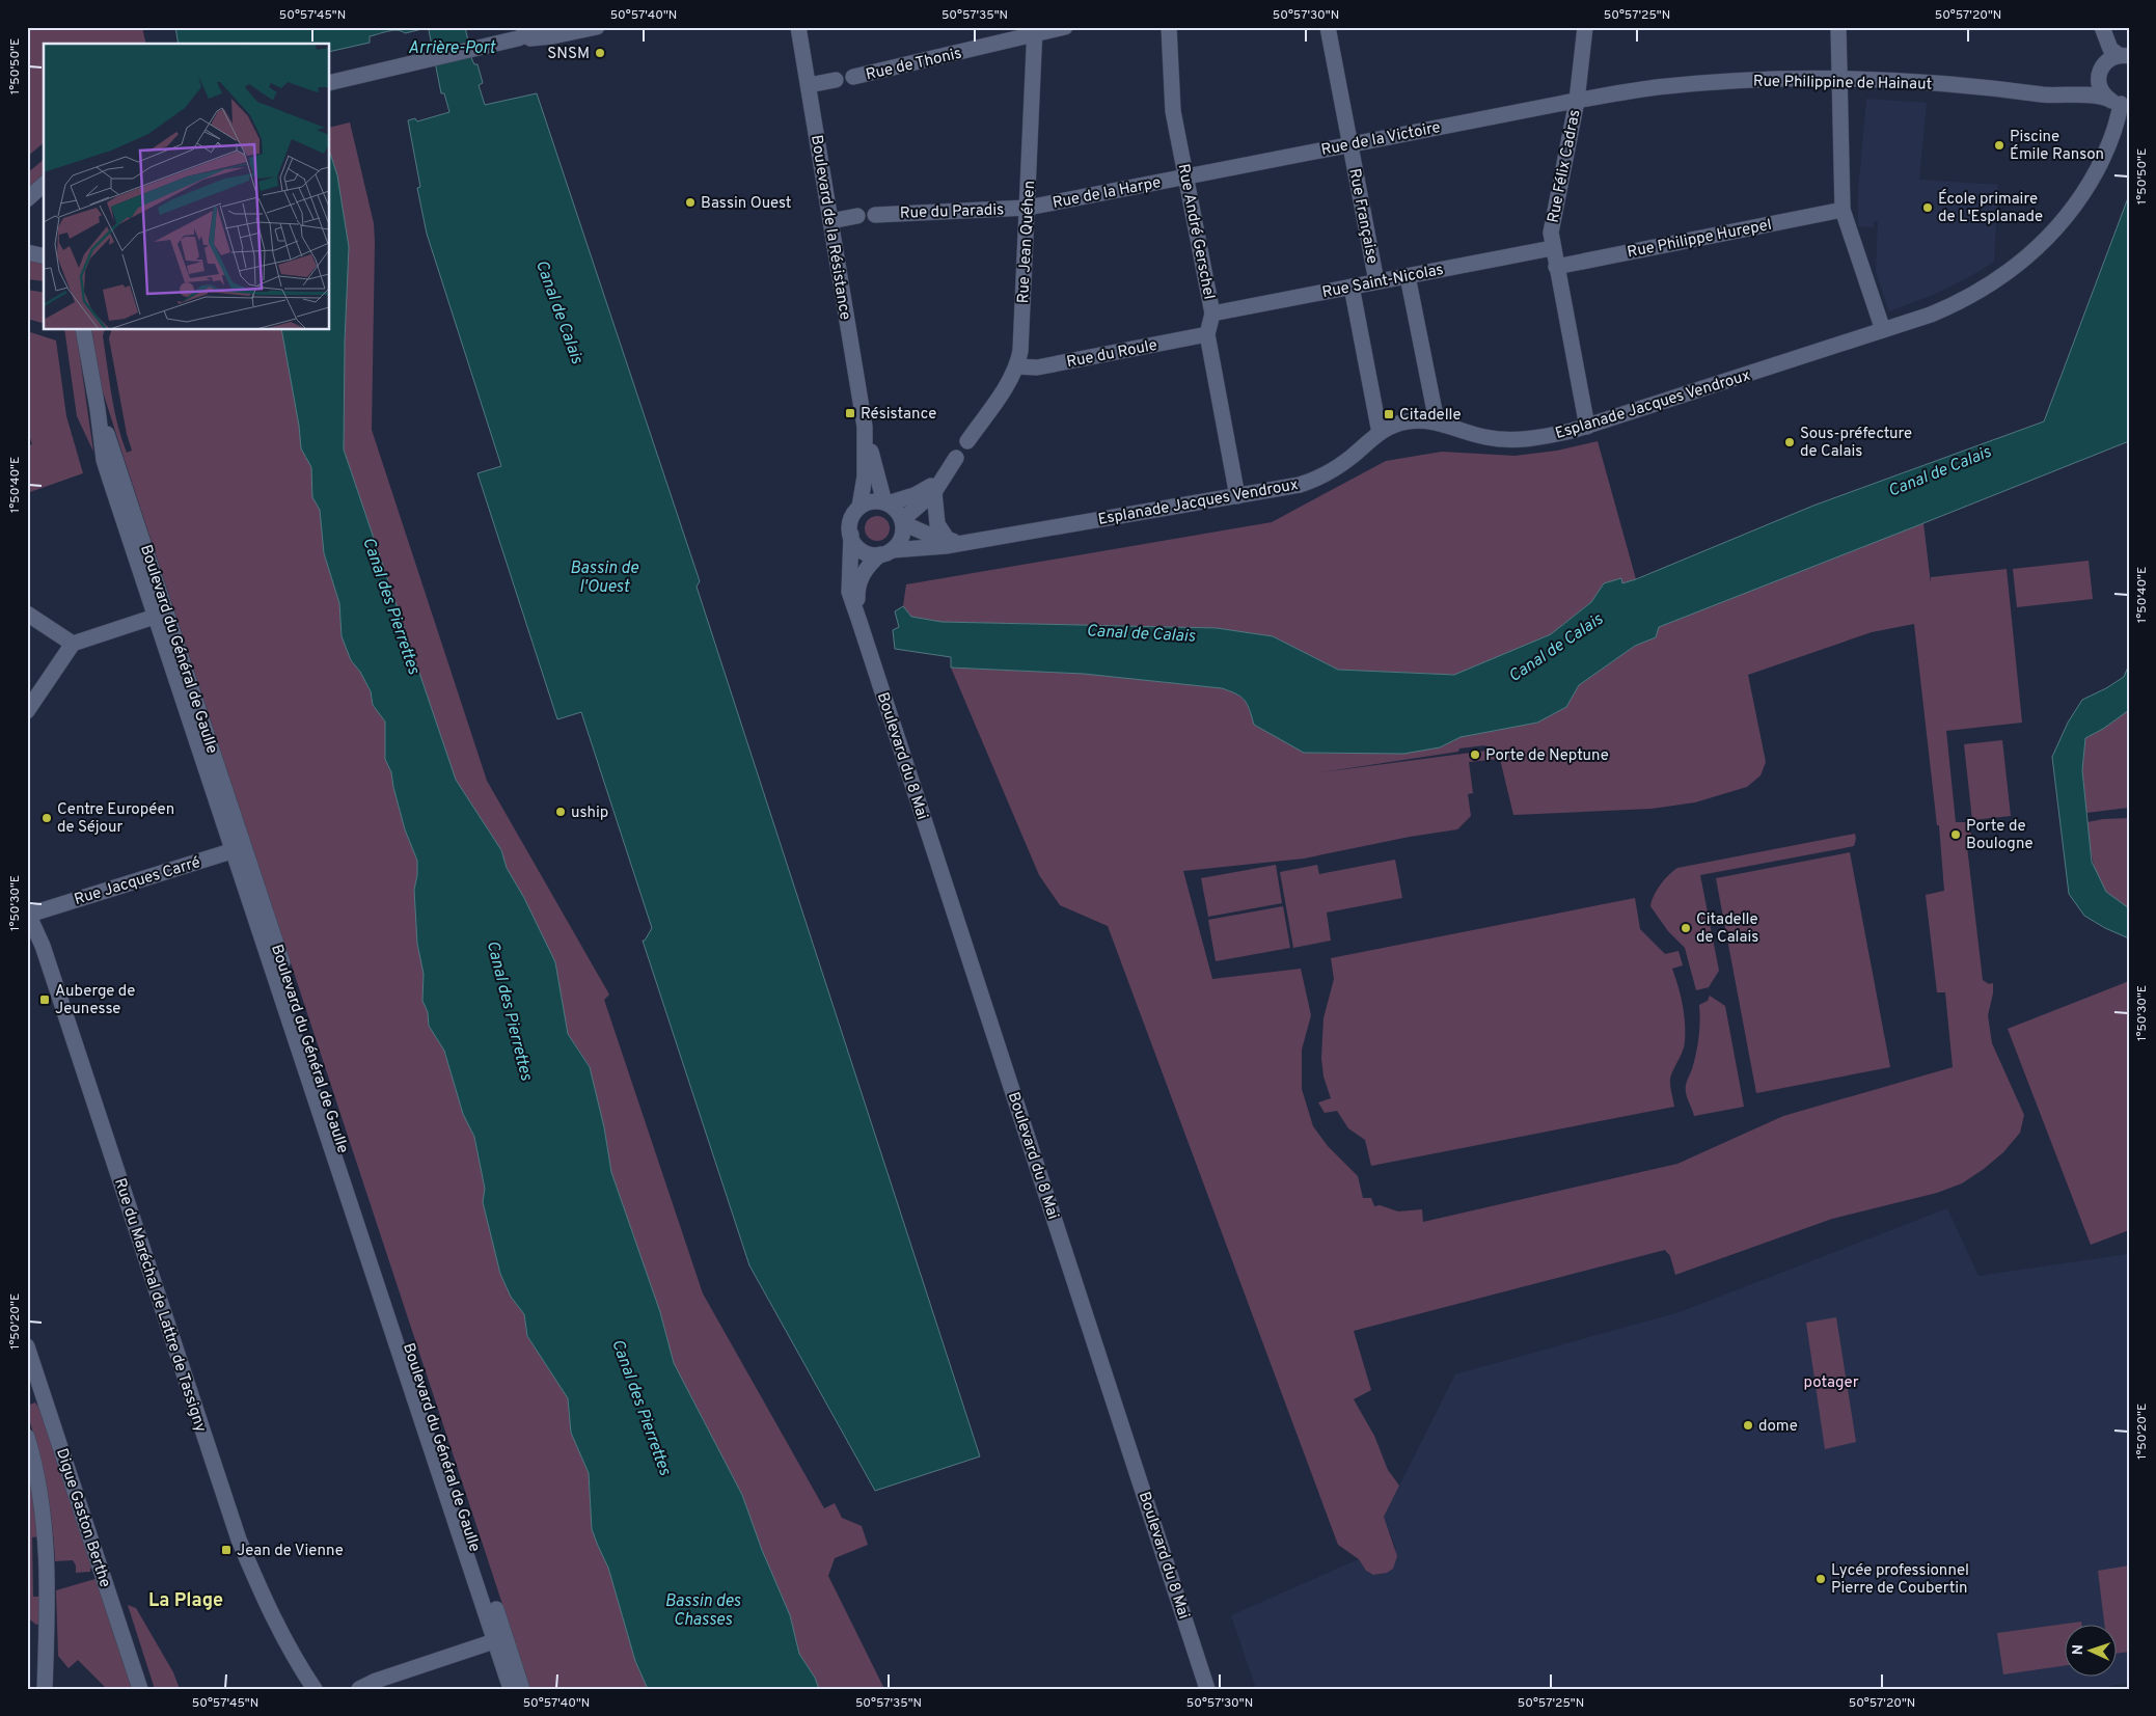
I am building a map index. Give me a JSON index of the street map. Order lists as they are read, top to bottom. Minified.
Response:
{"streets":{"street":["Rue de Thonis","Rue Philippine de Hainaut","Rue de la Victoire","Rue Félix Cadras","Rue de la Harpe","Rue du Paradis","Rue Française","Boulevard de la Résistance","Rue André Gerschel","Rue Philippe Hurepel","Rue Jean Quéhen","Rue Saint-Nicolas","Rue du Roule","Esplanade Jacques Vendroux","Boulevard du Général de Gaulle","Boulevard du 8 Mai","Rue Jacques Carré","Rue du Maréchal de Lattre de Tassigny","Digue Gaston Berthe"]},"crossings":[["Rue de Thonis","Rue Jean Quéhen"],["Rue Philippine de Hainaut","Rue de la Victoire"],["Rue Philippine de Hainaut","Rue Félix Cadras"],["Rue Philippine de Hainaut","Esplanade Jacques Vendroux"],["Rue de la Victoire","Rue Félix Cadras"],["Rue de la Victoire","Rue de la Harpe"],["Rue de la Victoire","Rue Française"],["Rue de la Victoire","Rue André Gerschel"],["Rue Félix Cadras","Rue Philippe Hurepel"],["Rue Félix Cadras","Rue Saint-Nicolas"],["Rue Félix Cadras","Esplanade Jacques Vendroux"],["Rue de la Harpe","Rue du Paradis"],["Rue de la Harpe","Rue André Gerschel"],["Rue de la Harpe","Rue Jean Quéhen"],["Rue du Paradis","Rue Jean Quéhen"],["Rue Française","Rue Saint-Nicolas"],["Boulevard de la Résistance","Esplanade Jacques Vendroux"],["Boulevard de la Résistance","Boulevard du 8 Mai"],["Rue André Gerschel","Rue Saint-Nicolas"],["Rue André Gerschel","Rue du Roule"],["Rue André Gerschel","Esplanade Jacques Vendroux"],["Rue Jean Quéhen","Rue du Roule"],["Esplanade Jacques Vendroux","Boulevard du 8 Mai"],["Boulevard du Général de Gaulle","Rue Jacques Carré"],["Rue Jacques Carré","Rue du Maréchal de Lattre de Tassigny"]],"districts":["La Plage"],"water":["Arrière-Port","Canal de Calais","Bassin de l'Ouest","Canal des Pierrettes","Bassin des Chasses"],"parks":["potager"],"places":{"other":["SNSM","Piscine Émile Ranson","Bassin Ouest","École primaire de L'Esplanade","Sous-préfecture de Calais","Porte de Neptune","uship","Centre Européen de Séjour","Porte de Boulogne","Citadelle de Calais","dome","Lycée professionnel Pierre de Coubertin"],"transit":["Résistance","Citadelle","Auberge de Jeunesse","Jean de Vienne"]},"north":"left","coordinates":["50°57'45\"N","50°57'40\"N","50°57'35\"N","50°57'30\"N","50°57'25\"N","50°57'20\"N","1°50'50\"E","1°50'40\"E","1°50'30\"E","1°50'20\"E"]}
